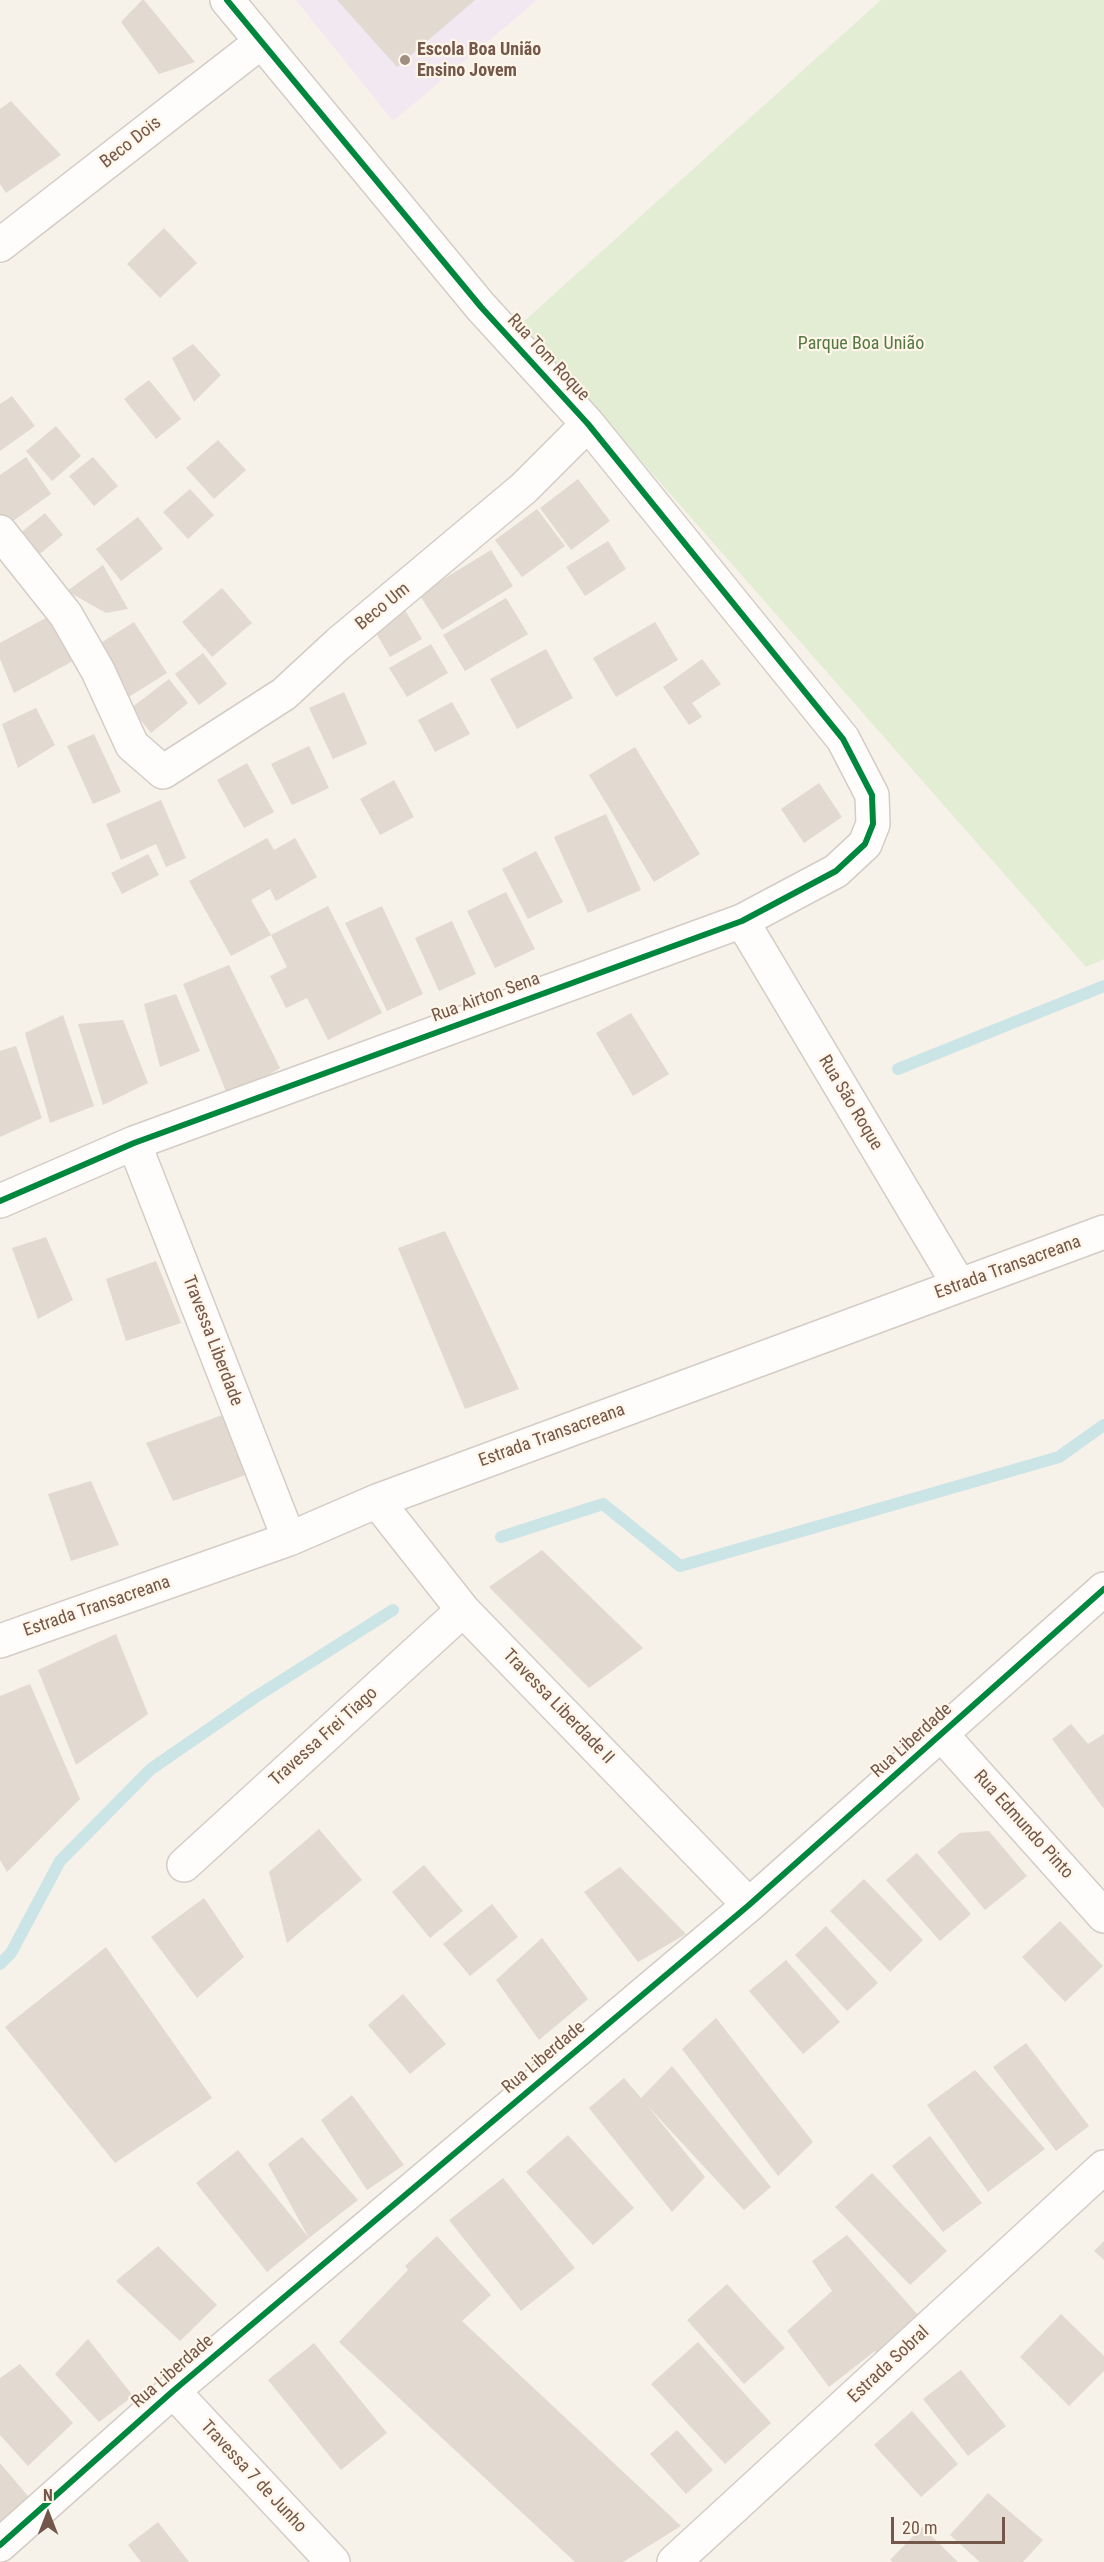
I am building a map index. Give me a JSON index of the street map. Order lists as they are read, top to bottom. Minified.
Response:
{"streets":{"street":["Beco Dois","Rua Tom Roque","Beco Um","Rua Airton Sena","Rua São Roque","Estrada Transacreana","Travessa Liberdade","Travessa Liberdade II","Travessa Frei Tiago","Rua Liberdade","Rua Edmundo Pinto","Estrada Sobral","Travessa 7 de Junho"]},"crossings":[["Beco Dois","Rua Tom Roque"],["Rua Tom Roque","Beco Um"],["Rua Tom Roque","Rua Airton Sena"],["Rua Airton Sena","Rua São Roque"],["Rua Airton Sena","Travessa Liberdade"],["Rua São Roque","Estrada Transacreana"],["Estrada Transacreana","Travessa Liberdade"],["Estrada Transacreana","Travessa Liberdade II"],["Travessa Liberdade II","Travessa Frei Tiago"],["Travessa Liberdade II","Rua Liberdade"],["Rua Liberdade","Rua Edmundo Pinto"],["Rua Liberdade","Travessa 7 de Junho"]],"parks":["Parque Boa União"],"places":["Escola Boa União Ensino Jovem"],"scale_bar":"20 m","north":"top"}
